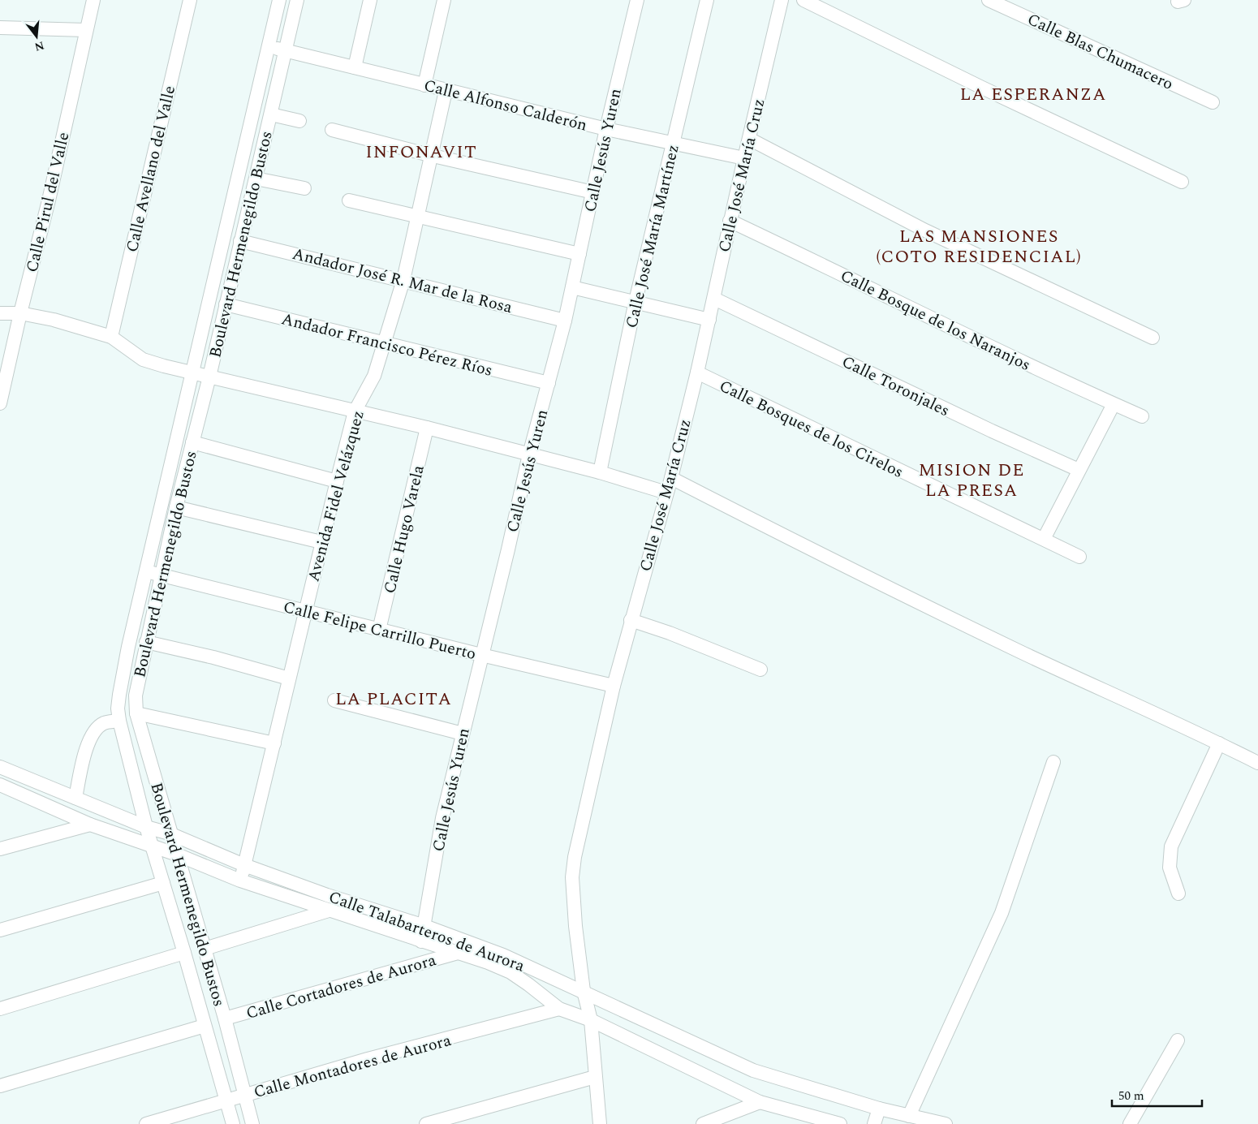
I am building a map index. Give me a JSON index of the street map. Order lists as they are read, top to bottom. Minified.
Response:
{"streets":{"street":["Calle Blas Chumacero","Calle Alfonso Calderón","Calle Jesús Yuren","Calle Avellano del Valle","Calle José María Cruz","Calle Pirul del Valle","Calle José María Martínez","Boulevard Hermenegildo Bustos","Andador José R. Mar de la Rosa","Calle Bosque de los Naranjos","Andador Francisco Pérez Ríos","Calle Toronjales","Calle Bosques de los Cirelos","Avenida Fidel Velázquez","Calle Hugo Varela","Calle Felipe Carrillo Puerto","Calle Talabarteros de Aurora","Calle Cortadores de Aurora","Calle Montadores de Aurora"]},"crossings":[["Calle Alfonso Calderón","Calle Jesús Yuren"],["Calle Alfonso Calderón","Calle José María Cruz"],["Calle Alfonso Calderón","Calle José María Martínez"],["Calle Alfonso Calderón","Boulevard Hermenegildo Bustos"],["Calle Alfonso Calderón","Avenida Fidel Velázquez"],["Calle Jesús Yuren","Andador José R. Mar de la Rosa"],["Calle Jesús Yuren","Andador Francisco Pérez Ríos"],["Calle Jesús Yuren","Calle Felipe Carrillo Puerto"],["Calle Jesús Yuren","Calle Talabarteros de Aurora"],["Calle José María Cruz","Calle Bosque de los Naranjos"],["Calle José María Cruz","Calle Toronjales"],["Calle José María Cruz","Calle Bosques de los Cirelos"],["Calle José María Cruz","Calle Felipe Carrillo Puerto"],["Calle José María Cruz","Calle Talabarteros de Aurora"],["Boulevard Hermenegildo Bustos","Andador José R. Mar de la Rosa"],["Boulevard Hermenegildo Bustos","Andador Francisco Pérez Ríos"],["Boulevard Hermenegildo Bustos","Calle Felipe Carrillo Puerto"],["Boulevard Hermenegildo Bustos","Calle Talabarteros de Aurora"],["Boulevard Hermenegildo Bustos","Calle Cortadores de Aurora"],["Boulevard Hermenegildo Bustos","Calle Montadores de Aurora"],["Andador José R. Mar de la Rosa","Avenida Fidel Velázquez"],["Andador Francisco Pérez Ríos","Avenida Fidel Velázquez"],["Avenida Fidel Velázquez","Calle Felipe Carrillo Puerto"],["Avenida Fidel Velázquez","Calle Talabarteros de Aurora"],["Calle Hugo Varela","Calle Felipe Carrillo Puerto"],["Calle Talabarteros de Aurora","Calle Cortadores de Aurora"],["Calle Talabarteros de Aurora","Calle Montadores de Aurora"]],"districts":["LA ESPERANZA","INFONAVIT","LAS MANSIONES (COTO RESIDENCIAL)","MISION DE LA PRESA","LA PLACITA"],"scale_bar":"50 m","north":"bottom"}
